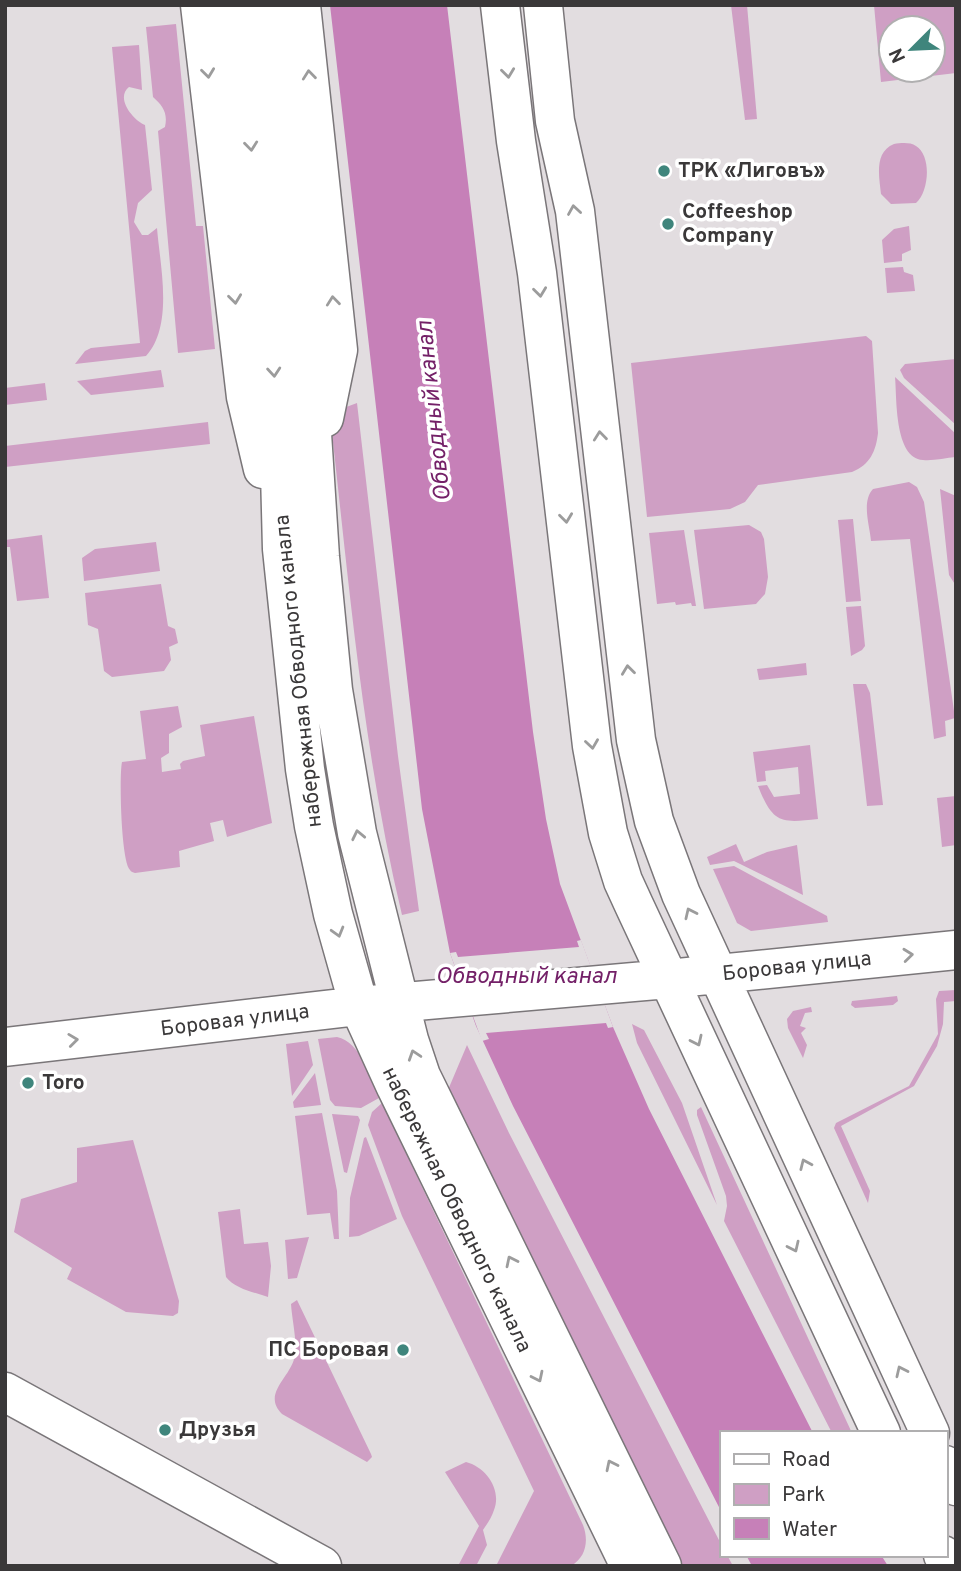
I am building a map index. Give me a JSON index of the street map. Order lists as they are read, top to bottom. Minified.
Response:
{"streets":{"main road":["набережная Обводного канала","Боровая улица"]},"crossings":[["набережная Обводного канала","Боровая улица"]],"one_way":["Боровая улица"],"water":["Обводный канал"],"places":["ТРК «Лиговъ»","Coffeeshop Company","Toro","ПС Боровая","Друзья"],"legend":["Road","Park","Water"],"north":"bottom left"}
